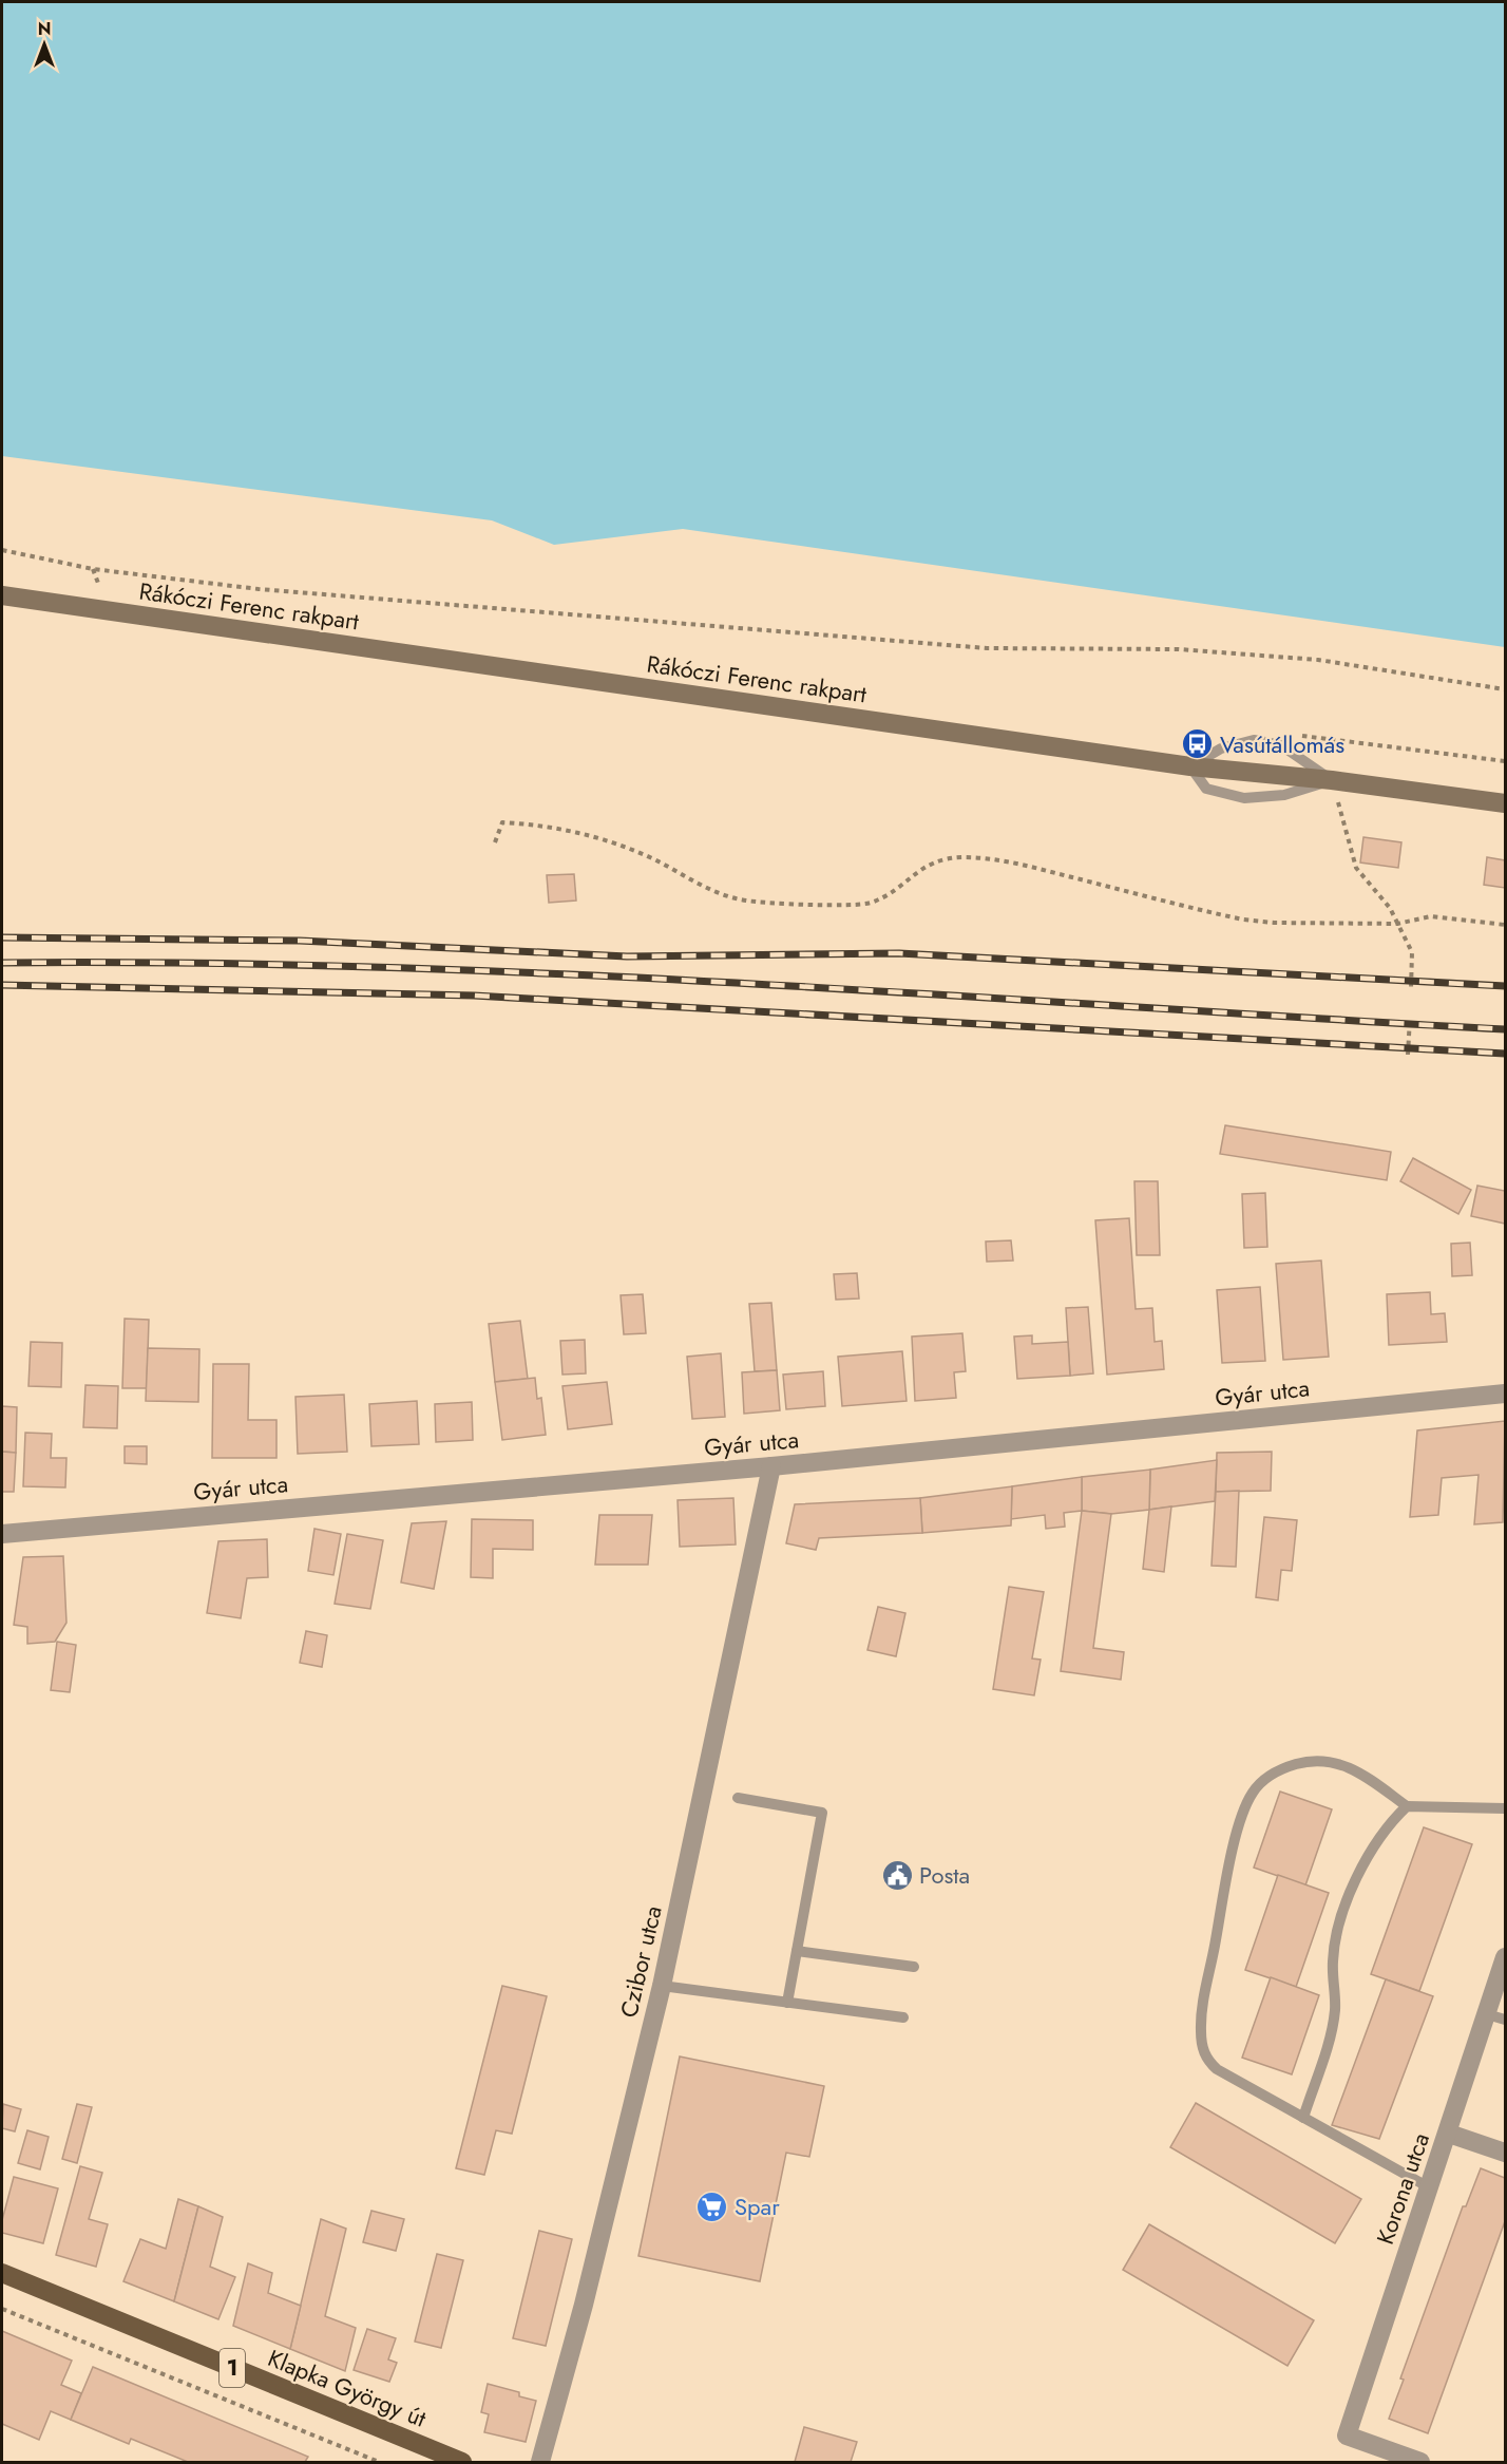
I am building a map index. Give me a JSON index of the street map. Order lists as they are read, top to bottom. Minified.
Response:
{"streets":{"main road":["1","Klapka György út"],"street":["Rákóczi Ferenc rakpart","Gyár utca","Czibor utca","Korona utca"]},"crossings":[["Gyár utca","Czibor utca"]],"places":{"bus stop":["Vasútállomás"],"public building":["Posta"],"supermarket":["Spar"]},"north":"top"}
